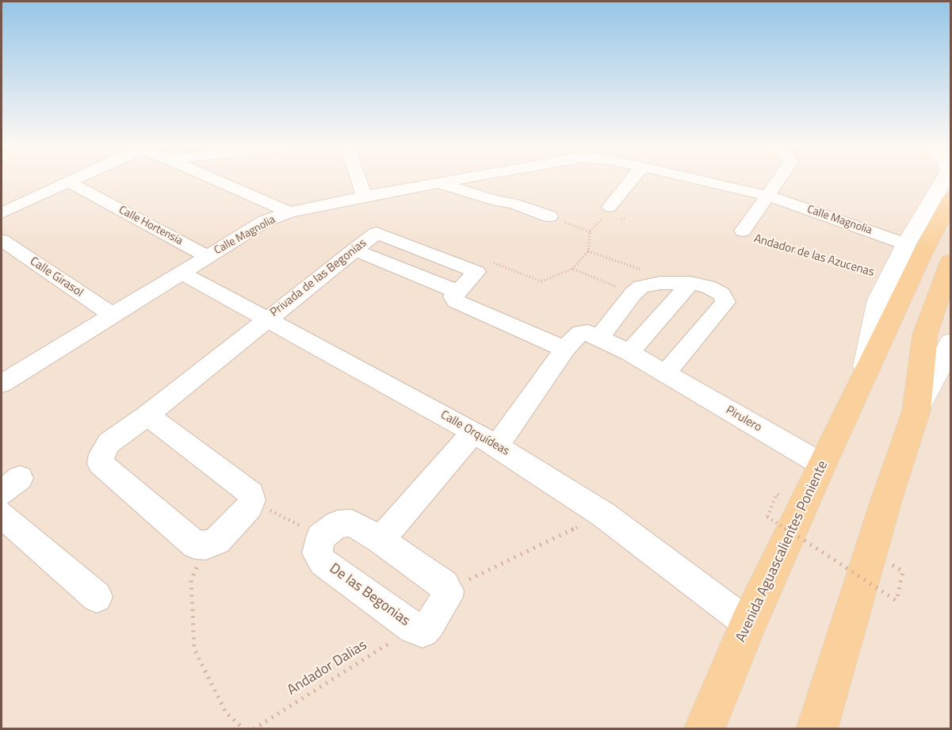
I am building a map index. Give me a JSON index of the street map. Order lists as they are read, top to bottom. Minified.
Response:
{"streets":{"main road":["Avenida Aguascalientes Poniente"],"street":["Calle Magnolia","Calle Hortensia","Calle Girasol","Privada de las Begonias","Pirulero","Calle Orquídeas","De las Begonias"],"path":["Andador de las Azucenas","Andador Dalias"]},"crossings":[["Calle Magnolia","Calle Hortensia"],["Calle Magnolia","Calle Girasol"],["Calle Magnolia","Calle Orquídeas"],["Calle Magnolia","Avenida Aguascalientes Poniente"],["Andador de las Azucenas","Avenida Aguascalientes Poniente"],["Privada de las Begonias","Calle Orquídeas"],["Pirulero","Avenida Aguascalientes Poniente"],["Calle Orquídeas","Avenida Aguascalientes Poniente"],["De las Begonias","Andador Dalias"]]}
